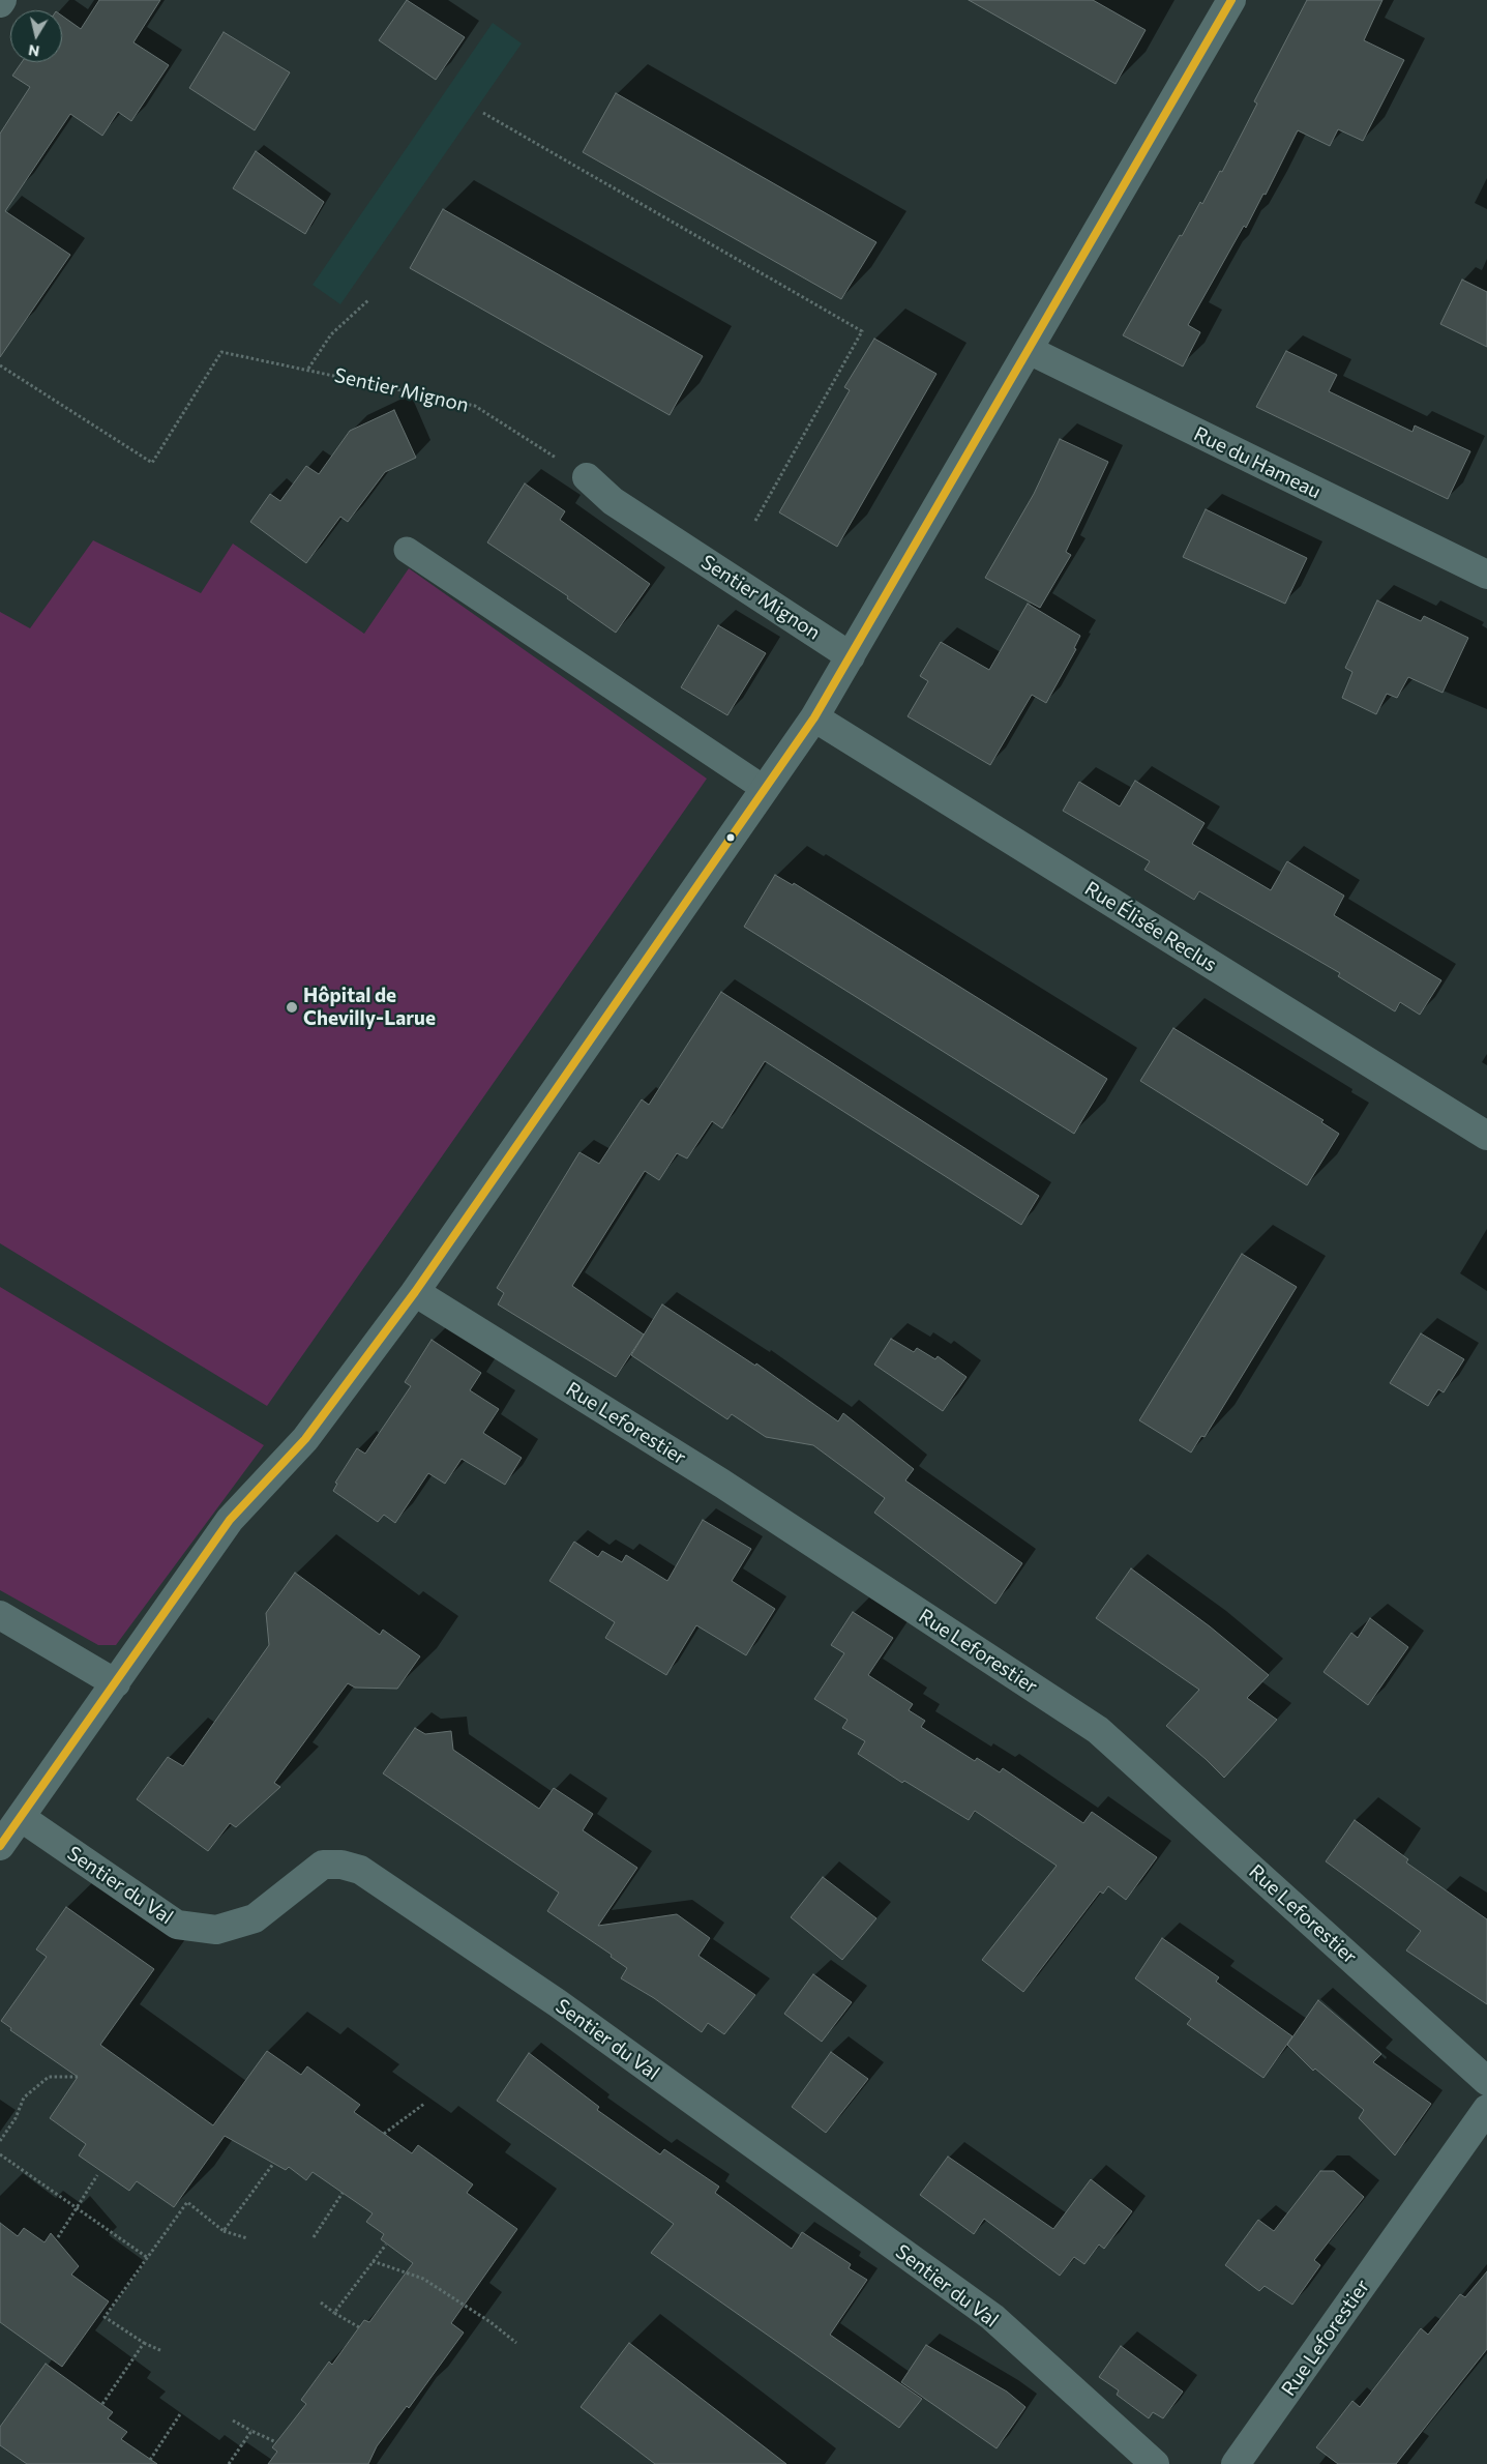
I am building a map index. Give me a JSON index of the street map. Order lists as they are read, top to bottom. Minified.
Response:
{"streets":{"street":["Sentier Mignon","Rue du Hameau","Rue Élisée Reclus","Rue Leforestier","Sentier du Val"]},"places":["Hôpital de Chevilly-Larue"],"north":"bottom"}
